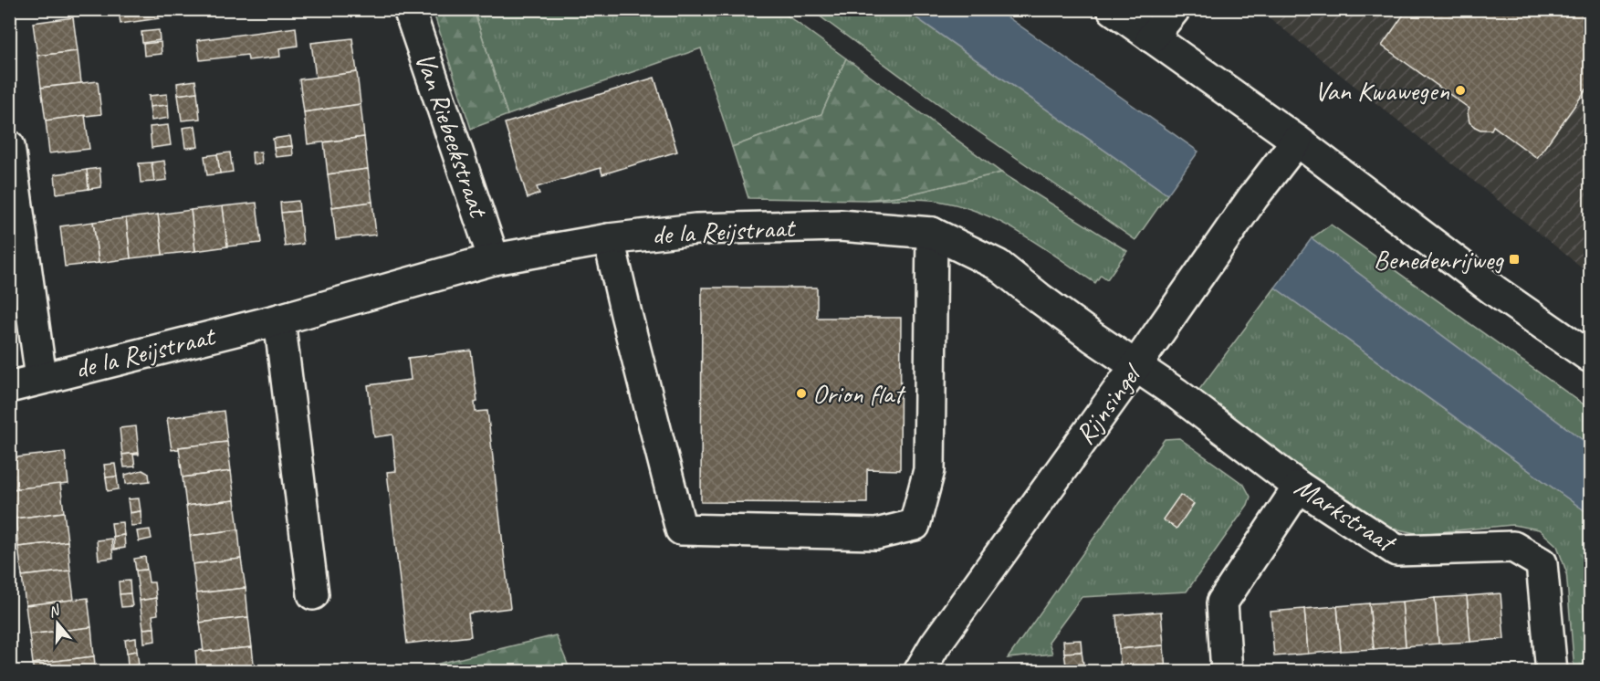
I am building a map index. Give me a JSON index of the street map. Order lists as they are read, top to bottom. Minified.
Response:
{"streets":{"street":["Van Riebeekstraat","de la Reijstraat","Rijnsingel","Markstraat"]},"crossings":[["Van Riebeekstraat","de la Reijstraat"],["de la Reijstraat","Rijnsingel"],["de la Reijstraat","Markstraat"],["Rijnsingel","Markstraat"]],"places":{"other":["Van Kwawegen","Orion flat"],"transit":["Benedenrijweg"]},"north":"top"}
